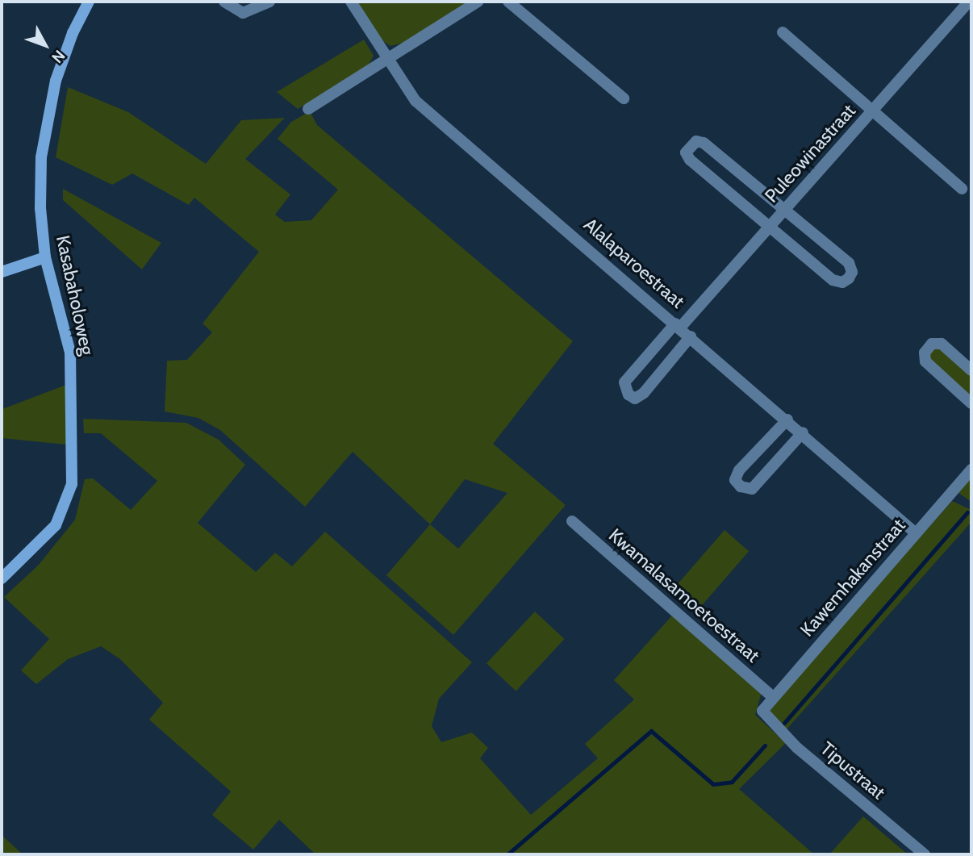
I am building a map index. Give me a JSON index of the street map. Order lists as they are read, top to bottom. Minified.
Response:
{"streets":{"street":["Puleowinastraat","Alalaparoestraat","Kasabaholoweg","Kawemhakanstraat","Kwamalasamoetoestraat","Tipustraat"]},"crossings":[["Puleowinastraat","Alalaparoestraat"],["Alalaparoestraat","Kawemhakanstraat"],["Kawemhakanstraat","Kwamalasamoetoestraat"],["Kawemhakanstraat","Tipustraat"]],"north":"bottom right"}
